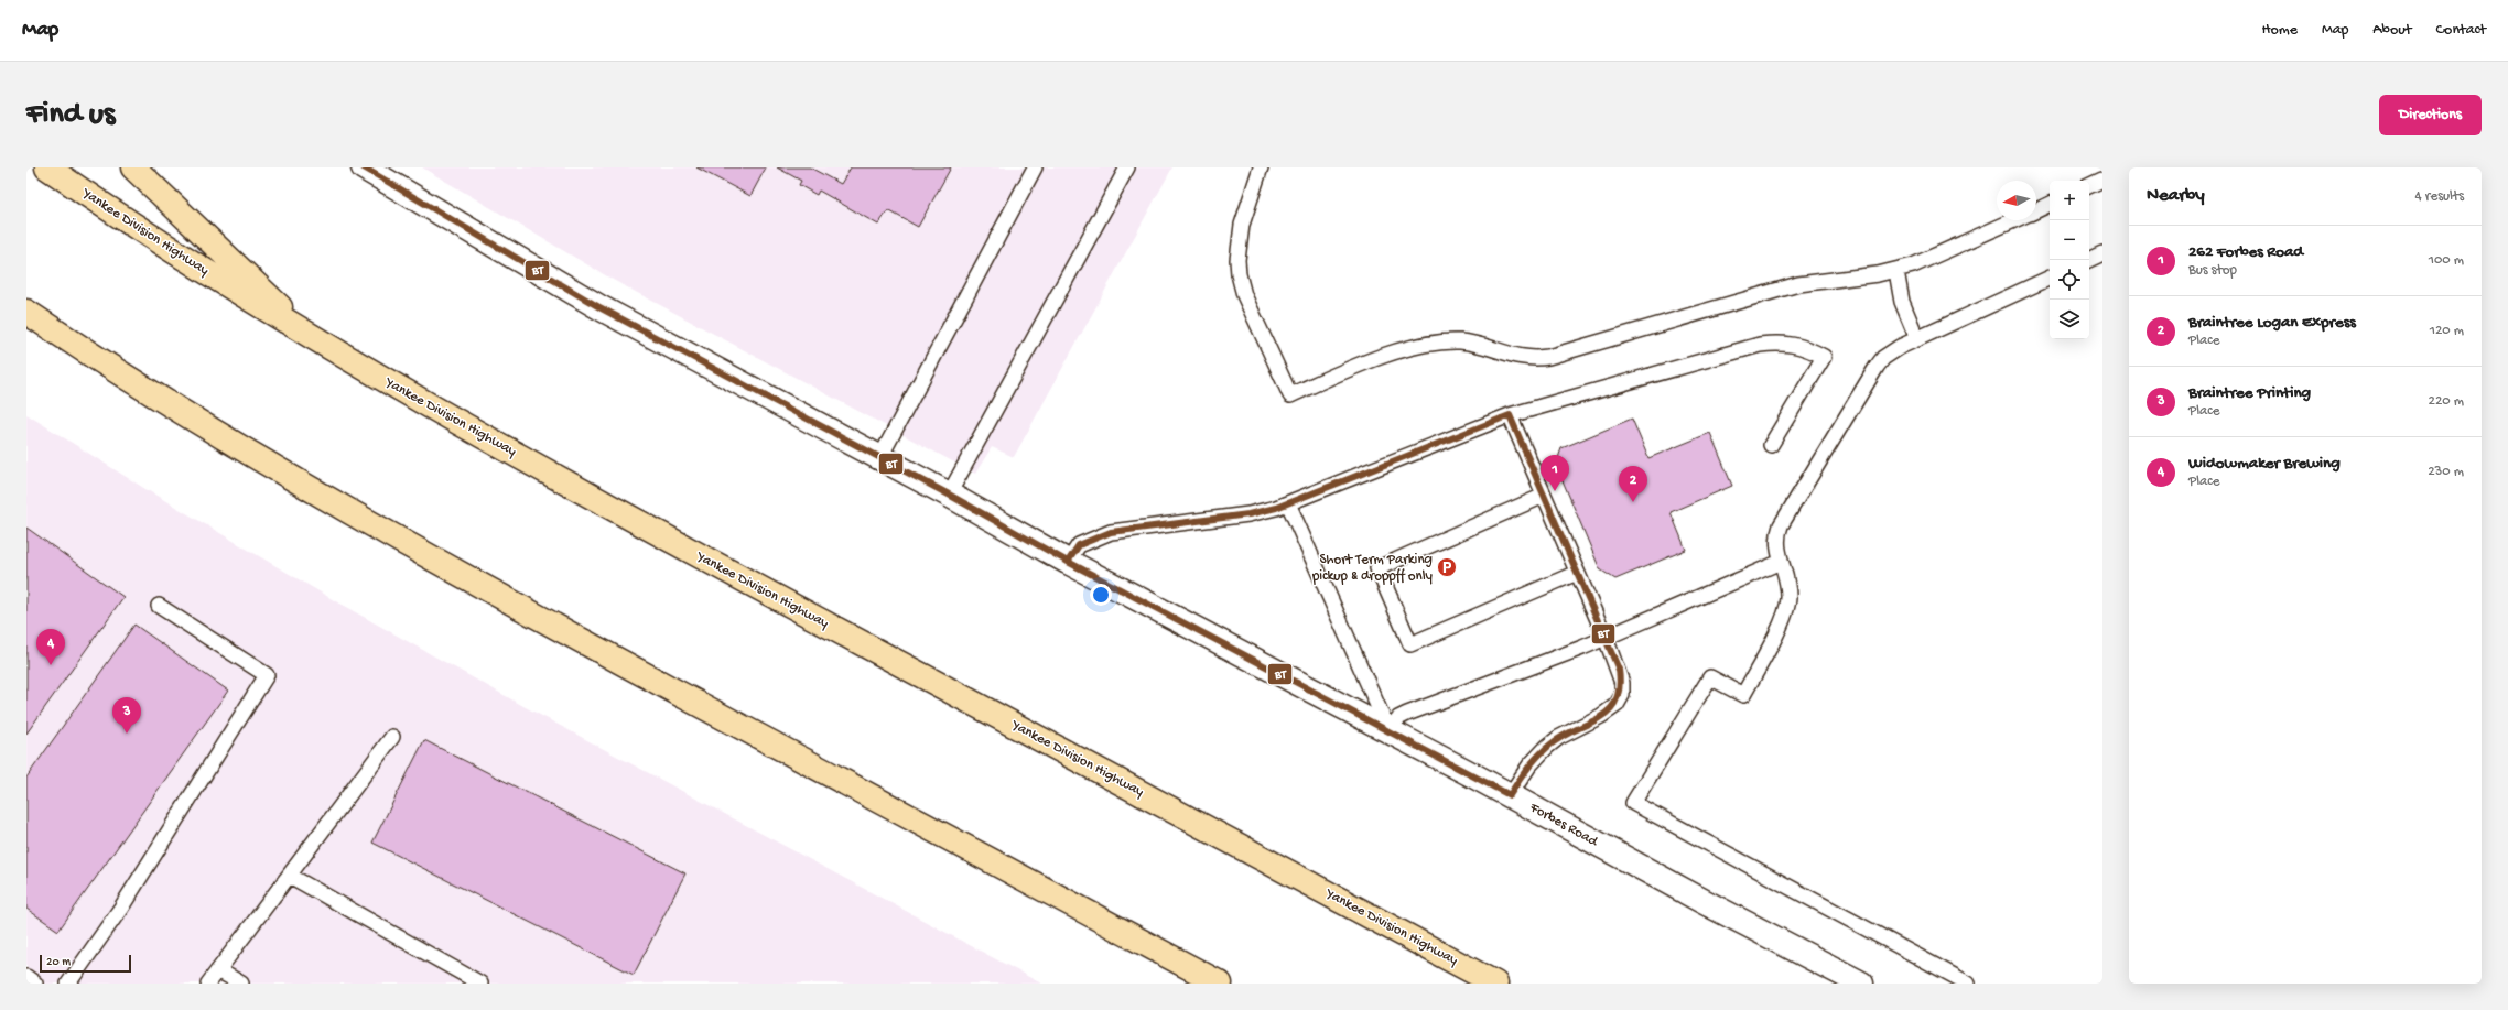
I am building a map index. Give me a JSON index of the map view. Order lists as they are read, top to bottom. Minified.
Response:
{"streets":{"highway":["Yankee Division Highway"],"street":["Forbes Road"]},"places":{"parking":["Short Term Parking pickup & droppff only"]},"lines":["transit line BT"],"scale_bar":"20 m","north":"left","page":{"header":"Map","nav":["Home","Map","About","Contact"],"buttons":"Directions","title":"Find us","heading":["Nearby","4 results"],"map_buttons":["+","−"],"list":[{"mark":"1","name":"262 Forbes Road","note":"Bus stop","value":"100 m"},{"mark":"2","name":"Braintree Logan Express","note":"Place","value":"120 m"},{"mark":"3","name":"Braintree Printing","note":"Place","value":"220 m"},{"mark":"4","name":"Widowmaker Brewing","note":"Place","value":"230 m"}],"pins":["1","2","4","3"],"scale":"20 m"}}
